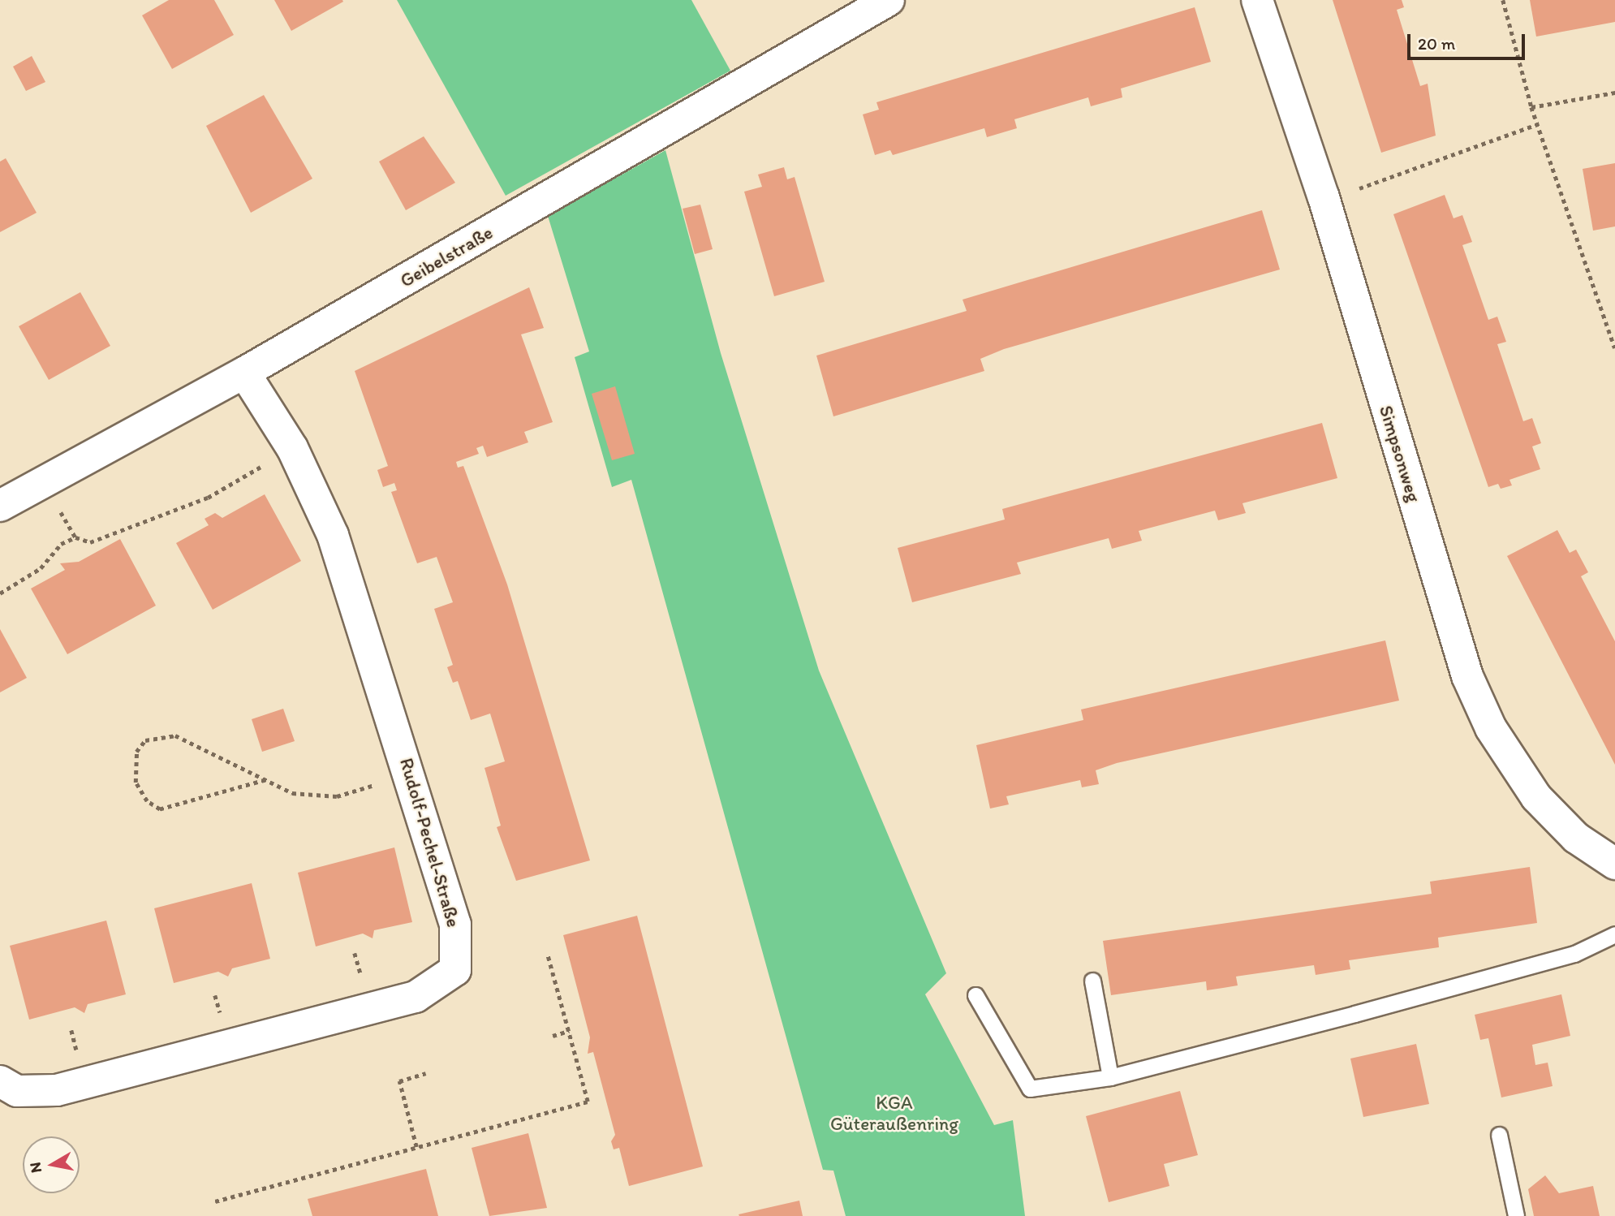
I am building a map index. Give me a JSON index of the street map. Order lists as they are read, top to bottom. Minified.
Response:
{"streets":{"street":["Geibelstraße","Simpsonweg","Rudolf-Pechel-Straße"]},"crossings":[["Geibelstraße","Rudolf-Pechel-Straße"]],"parks":["KGA Güteraußenring"],"scale_bar":"20 m","north":"left"}
